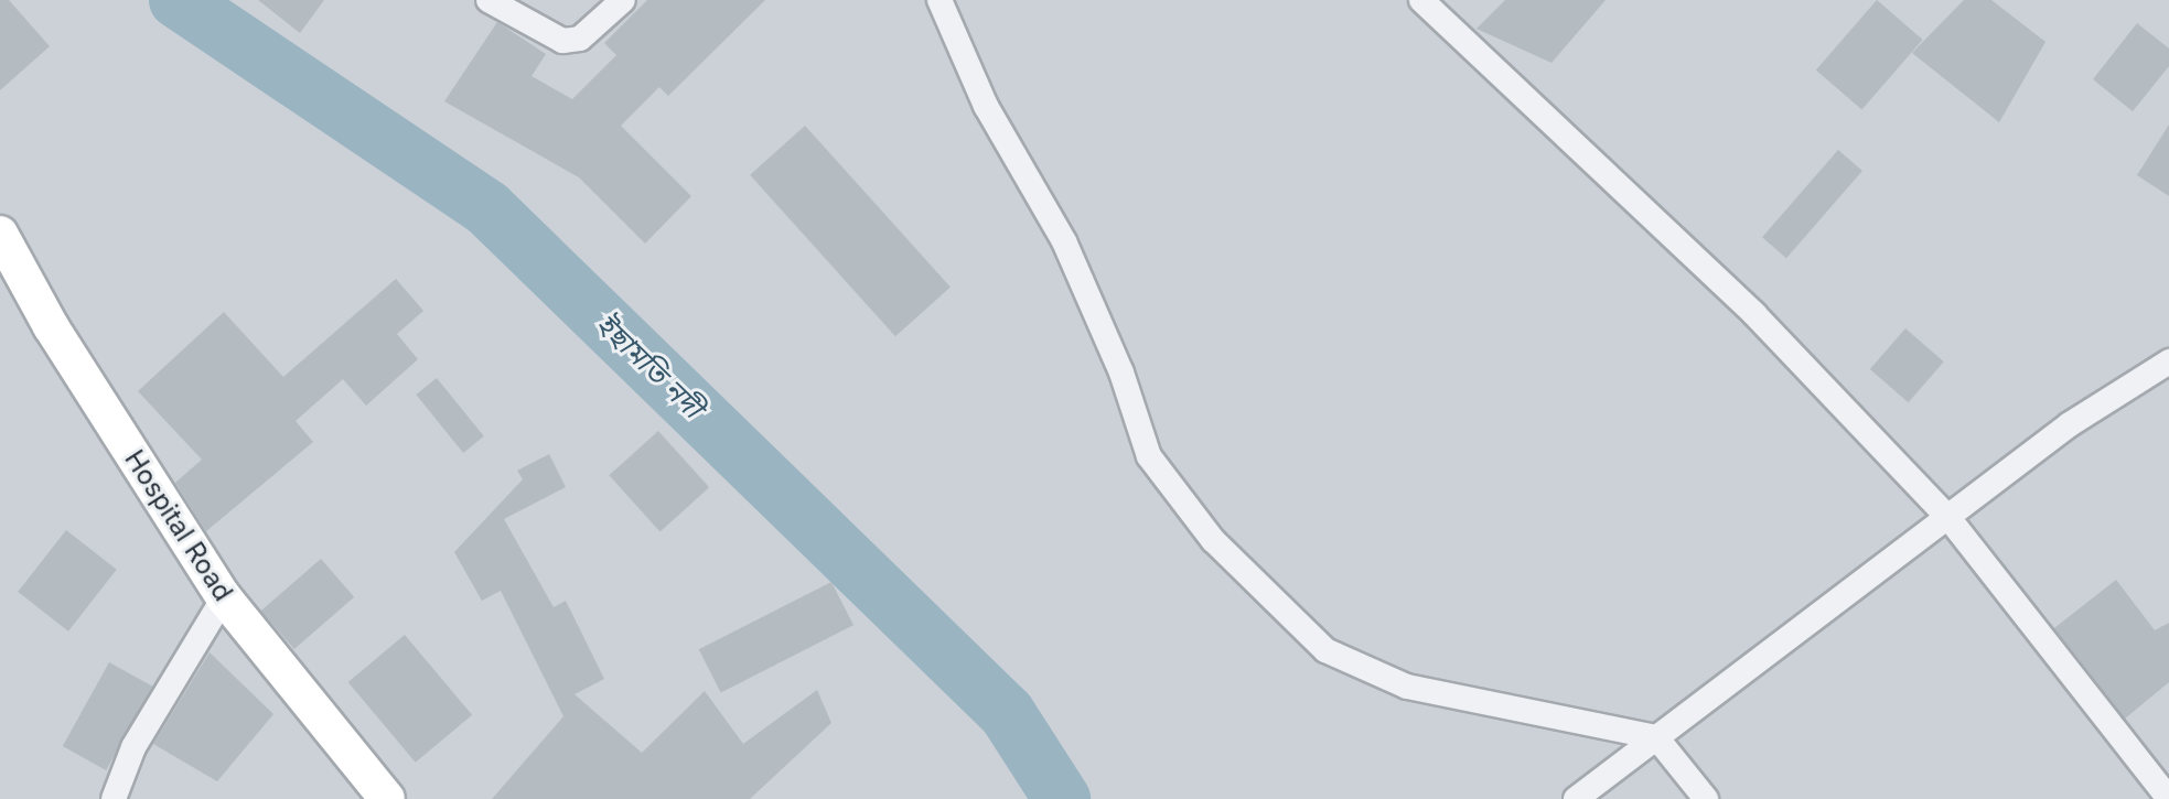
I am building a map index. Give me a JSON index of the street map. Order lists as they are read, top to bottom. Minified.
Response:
{"streets":{"main road":["Hospital Road"]},"water":["ইছামতি নদী"]}
